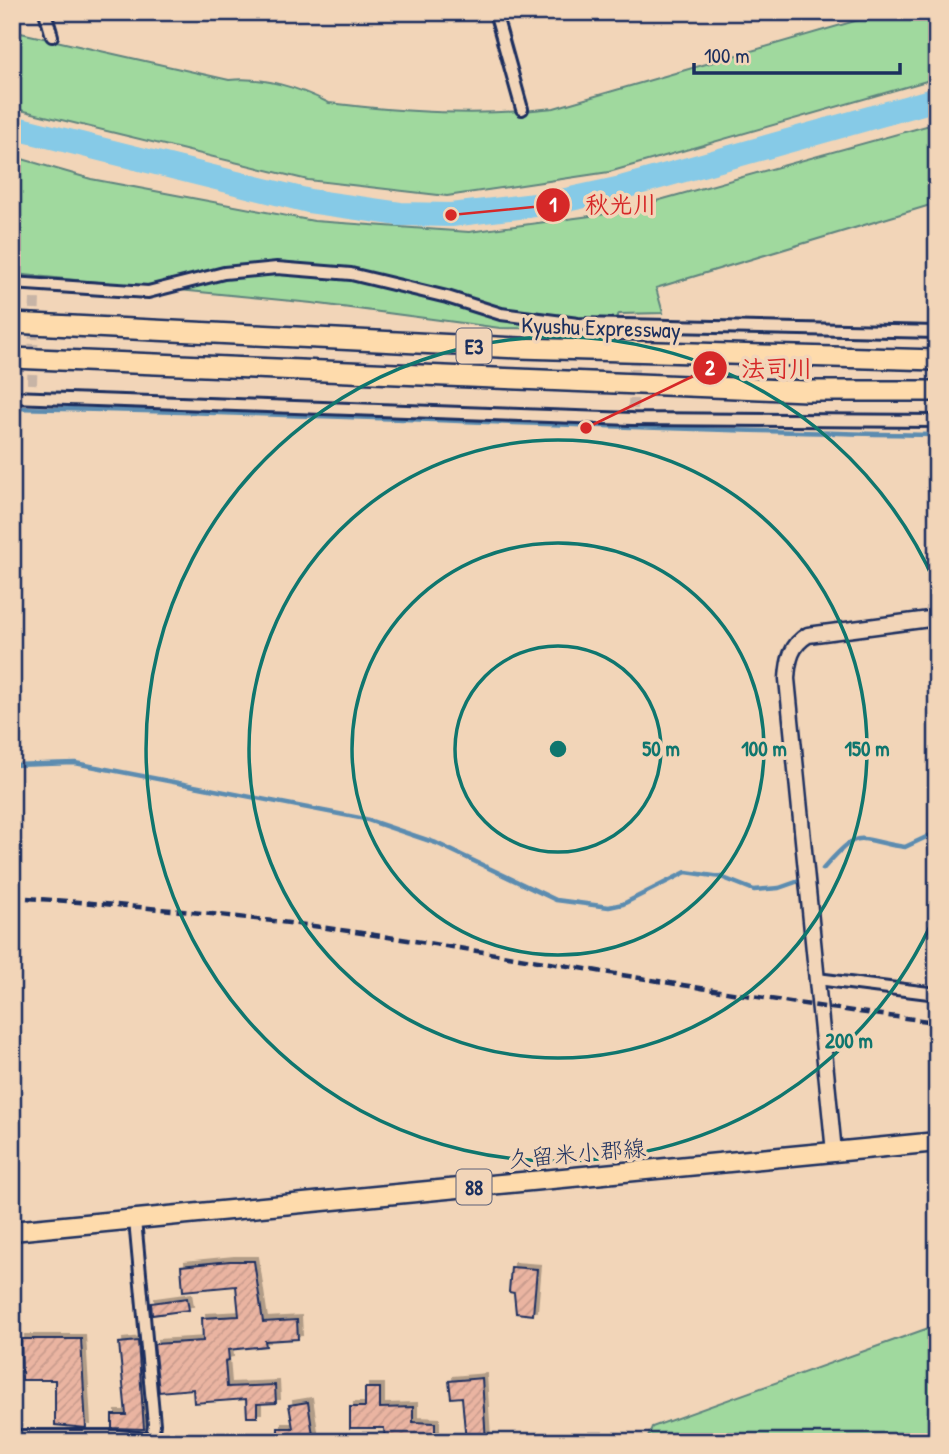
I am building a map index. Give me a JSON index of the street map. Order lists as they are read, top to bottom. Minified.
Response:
{"streets":{"highway":["Kyushu Expressway","E3"],"main road":["久留米小郡線","88"]},"places":["秋光川","法司川"],"scale_bar":"100 m","rings":["50 m","100 m","150 m","200 m"]}
